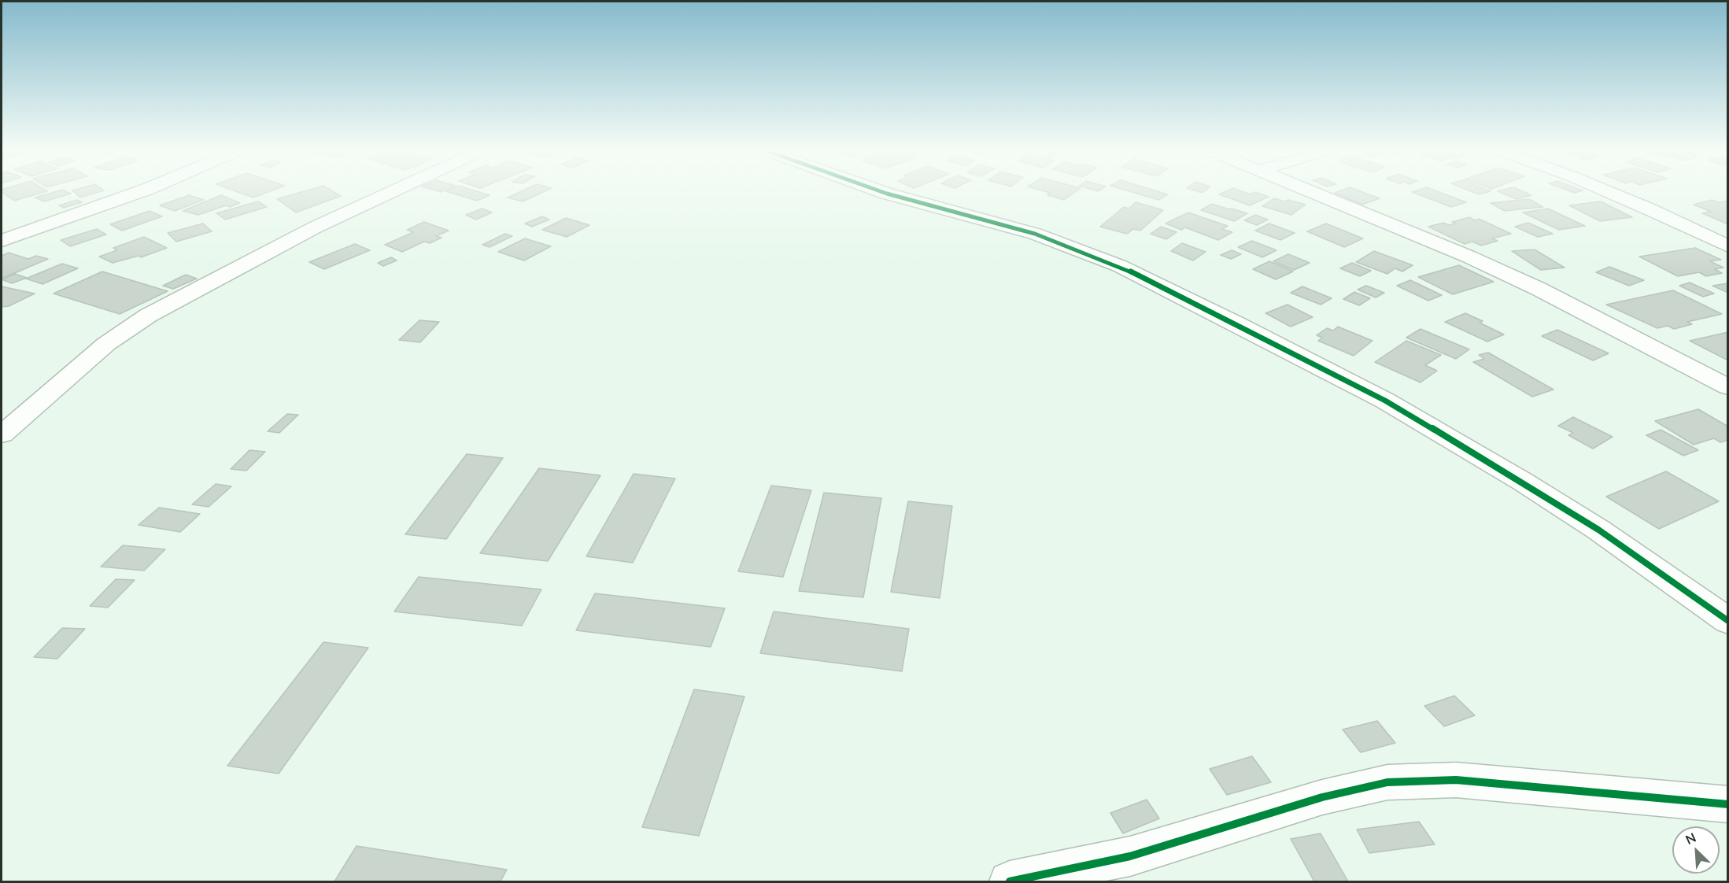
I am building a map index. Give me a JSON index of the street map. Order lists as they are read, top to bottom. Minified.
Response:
{"north":"top left"}
